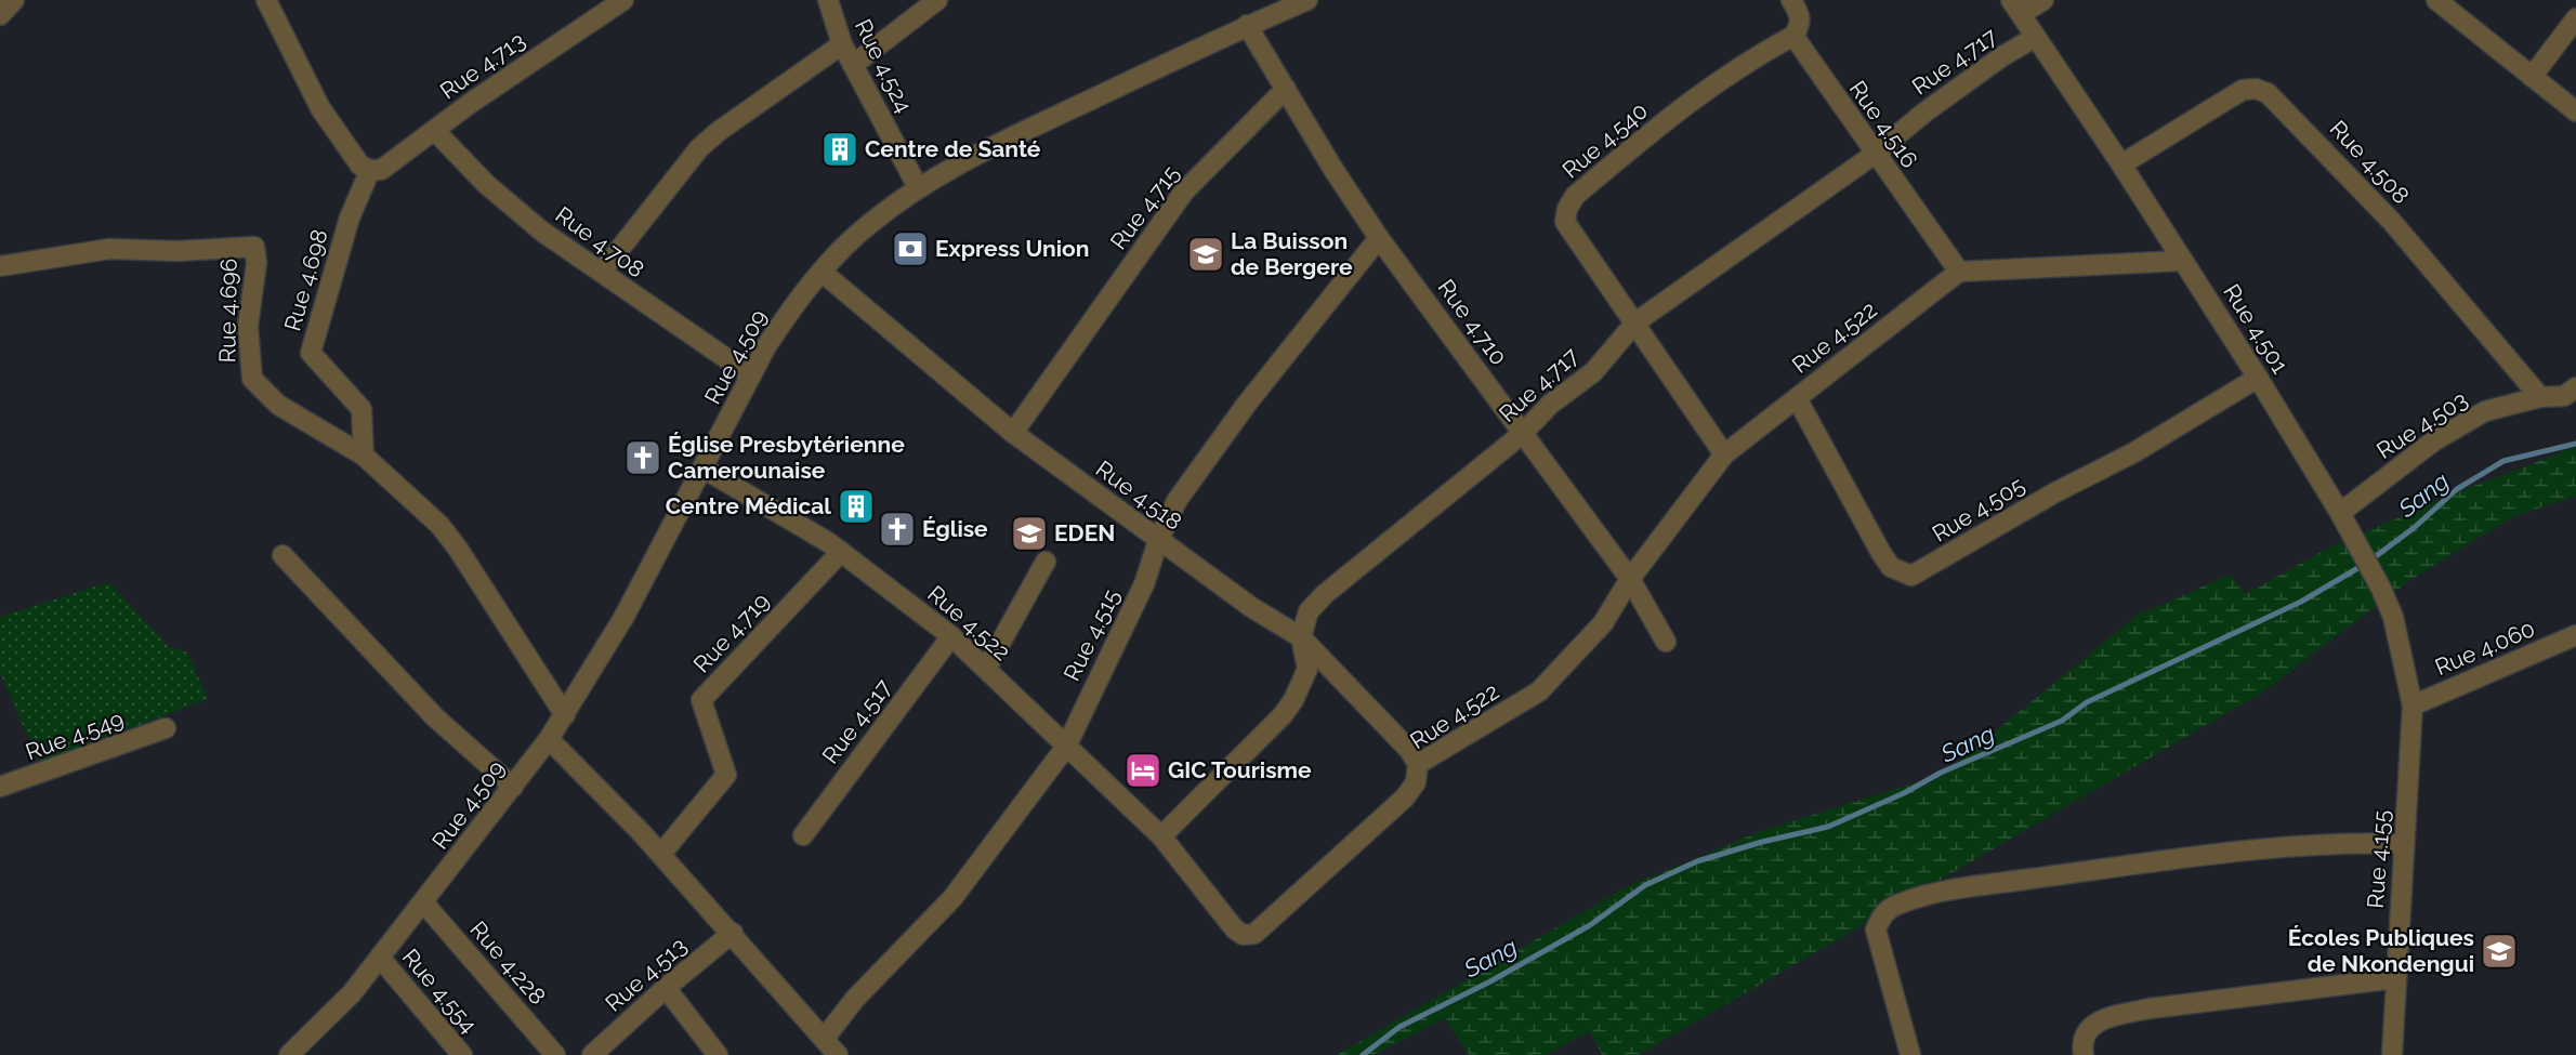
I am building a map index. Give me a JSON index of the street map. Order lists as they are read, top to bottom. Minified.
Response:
{"streets":{"street":["Rue 4.717","Rue 4.713","Rue 4.524","Rue 4.516","Rue 4.540","Rue 4.508","Rue 4.715","Rue 4.708","Rue 4.698","Rue 4.696","Rue 4.710","Rue 4.501","Rue 4.522","Rue 4.509","Rue 4.503","Rue 4.518","Rue 4.505","Rue 4.719","Rue 4.515","Rue 4.060","Rue 4.517","Rue 4.549","Rue 4.155","Rue 4.228","Rue 4.513","Rue 4.554"]},"crossings":[["Rue 4.717","Rue 4.516"],["Rue 4.717","Rue 4.540"],["Rue 4.717","Rue 4.710"],["Rue 4.717","Rue 4.501"],["Rue 4.717","Rue 4.518"],["Rue 4.713","Rue 4.708"],["Rue 4.713","Rue 4.698"],["Rue 4.524","Rue 4.509"],["Rue 4.516","Rue 4.540"],["Rue 4.516","Rue 4.522"],["Rue 4.540","Rue 4.522"],["Rue 4.508","Rue 4.501"],["Rue 4.508","Rue 4.503"],["Rue 4.715","Rue 4.710"],["Rue 4.715","Rue 4.518"],["Rue 4.708","Rue 4.509"],["Rue 4.698","Rue 4.696"],["Rue 4.710","Rue 4.522"],["Rue 4.710","Rue 4.509"],["Rue 4.710","Rue 4.515"],["Rue 4.501","Rue 4.503"],["Rue 4.501","Rue 4.505"],["Rue 4.501","Rue 4.060"],["Rue 4.501","Rue 4.155"],["Rue 4.522","Rue 4.509"],["Rue 4.522","Rue 4.518"],["Rue 4.522","Rue 4.505"],["Rue 4.522","Rue 4.719"],["Rue 4.522","Rue 4.515"],["Rue 4.522","Rue 4.517"],["Rue 4.509","Rue 4.518"],["Rue 4.509","Rue 4.228"],["Rue 4.509","Rue 4.554"],["Rue 4.518","Rue 4.515"],["Rue 4.060","Rue 4.155"]],"water":["Sang"],"places":{"building":["Centre de Santé","Centre Médical"],"bank":["Express Union"],"school or university":["La Buisson de Bergere","EDEN","Écoles Publiques de Nkondengui"],"church":["Église Presbytérienne Camerounaise","Église"],"hotel":["GIC Tourisme"]}}
